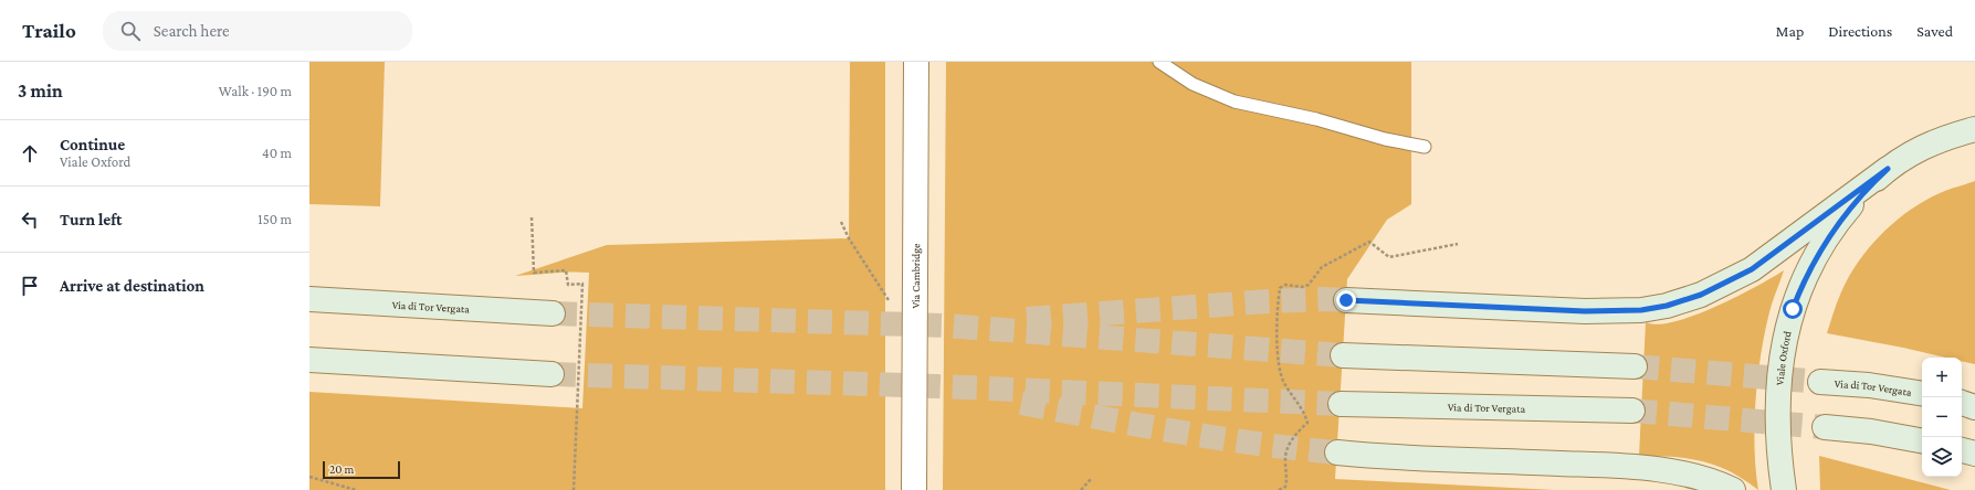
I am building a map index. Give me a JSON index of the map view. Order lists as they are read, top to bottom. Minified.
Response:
{"streets":{"main road":["Via di Tor Vergata","Viale Oxford"],"street":["Via Cambridge"]},"scale_bar":"20 m","page":{"header":"Trailo","search":"Search here","nav":["Map","Directions","Saved"],"heading":["3 min","Walk · 190 m"],"list":[["Continue","Viale Oxford","40 m"],["Turn left","150 m"],"Arrive at destination"],"map_buttons":["+","−"],"scale":"20 m"}}
